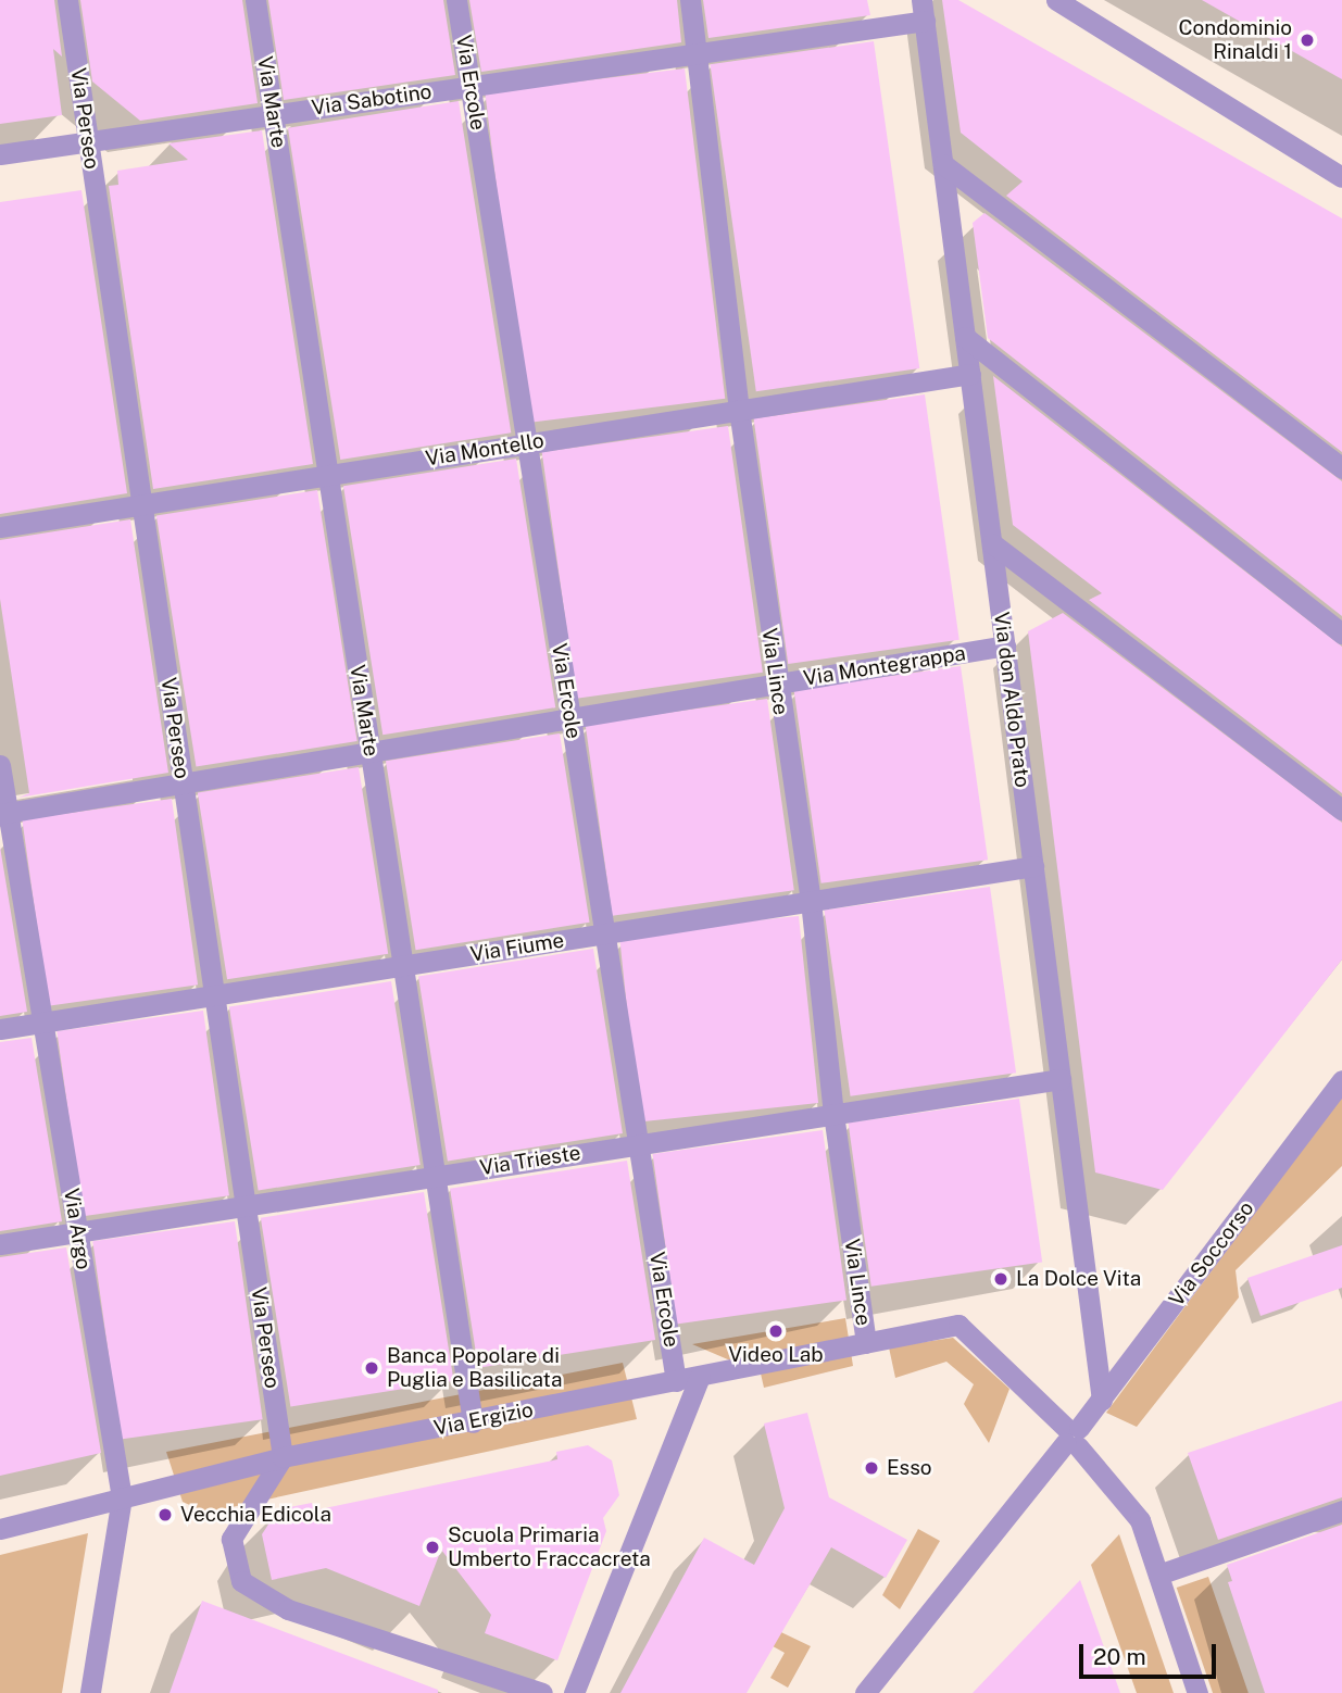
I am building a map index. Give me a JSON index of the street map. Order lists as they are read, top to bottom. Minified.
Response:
{"streets":{"street":["Via Ercole","Via Sabotino","Via Marte","Via Perseo","Via Montello","Via Montegrappa","Via Lince","Via don Aldo Prato","Via Fiume","Via Trieste","Via Argo","Via Soccorso","Via Ergizio"]},"crossings":[["Via Ercole","Via Sabotino"],["Via Ercole","Via Montello"],["Via Ercole","Via Montegrappa"],["Via Ercole","Via Fiume"],["Via Ercole","Via Trieste"],["Via Ercole","Via Ergizio"],["Via Sabotino","Via Marte"],["Via Sabotino","Via Perseo"],["Via Sabotino","Via Lince"],["Via Sabotino","Via don Aldo Prato"],["Via Marte","Via Montello"],["Via Marte","Via Montegrappa"],["Via Marte","Via Fiume"],["Via Marte","Via Trieste"],["Via Marte","Via Ergizio"],["Via Perseo","Via Montello"],["Via Perseo","Via Montegrappa"],["Via Perseo","Via Fiume"],["Via Perseo","Via Trieste"],["Via Perseo","Via Ergizio"],["Via Montello","Via Lince"],["Via Montello","Via don Aldo Prato"],["Via Montegrappa","Via Lince"],["Via Montegrappa","Via don Aldo Prato"],["Via Montegrappa","Via Argo"],["Via Lince","Via Fiume"],["Via Lince","Via Trieste"],["Via Lince","Via Ergizio"],["Via don Aldo Prato","Via Fiume"],["Via don Aldo Prato","Via Trieste"],["Via don Aldo Prato","Via Soccorso"],["Via Fiume","Via Argo"],["Via Trieste","Via Argo"],["Via Argo","Via Ergizio"],["Via Soccorso","Via Ergizio"]],"places":["Condominio Rinaldi 1","La Dolce Vita","Video Lab","Banca Popolare di Puglia e Basilicata","Esso","Vecchia Edicola","Scuola Primaria Umberto Fraccacreta"],"scale_bar":"20 m"}
